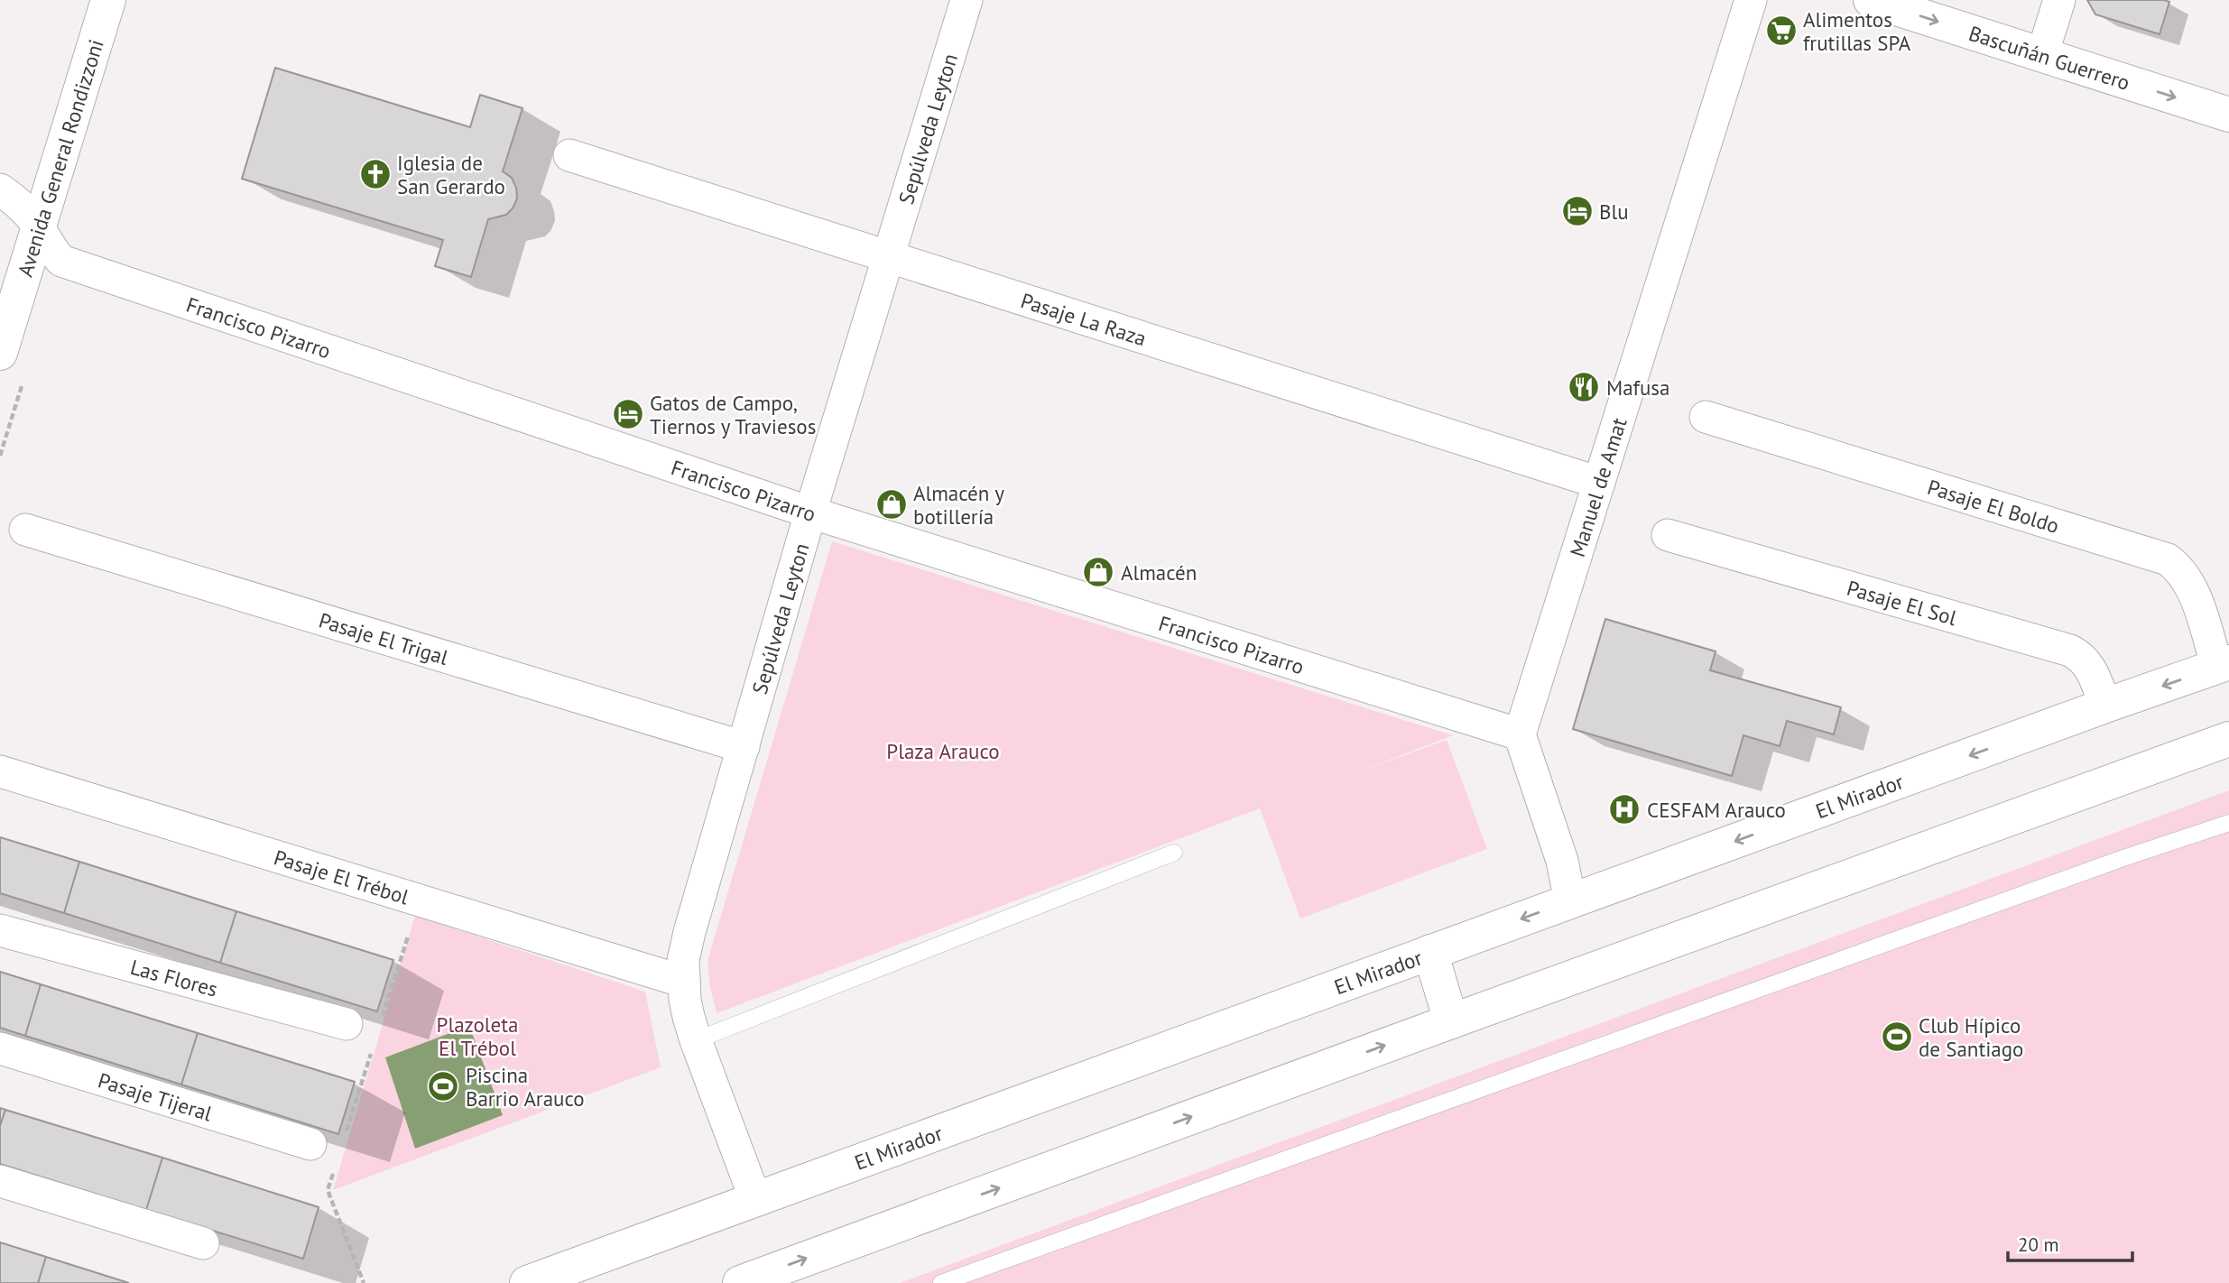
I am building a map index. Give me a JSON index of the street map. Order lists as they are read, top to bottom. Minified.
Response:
{"streets":{"main road":["Bascuñán Guerrero","Avenida General Rondizzoni","El Mirador"],"street":["Sepúlveda Leyton","Pasaje La Raza","Francisco Pizarro","Manuel de Amat","Pasaje El Boldo","Pasaje El Sol","Pasaje El Trigal","Pasaje El Trébol","Las Flores","Pasaje Tijeral"]},"crossings":[["Sepúlveda Leyton","Pasaje La Raza"],["Sepúlveda Leyton","Francisco Pizarro"],["Sepúlveda Leyton","Pasaje El Trigal"],["Sepúlveda Leyton","El Mirador"],["Sepúlveda Leyton","Pasaje El Trébol"],["Avenida General Rondizzoni","Francisco Pizarro"],["Pasaje La Raza","Manuel de Amat"],["Francisco Pizarro","Manuel de Amat"],["Pasaje El Boldo","El Mirador"],["Pasaje El Sol","El Mirador"]],"one_way":["Bascuñán Guerrero"],"parks":["Plaza Arauco","Plazoleta El Trébol"],"places":{"supermarket":["Alimentos frutillas SPA"],"church":["Iglesia de San Gerardo"],"hotel":["Blu","Gatos de Campo, Tiernos y Traviesos"],"restaurant":["Mafusa"],"shop":["Almacén y botillería","Almacén"],"hospital":["CESFAM Arauco"],"sports":["Club Hípico de Santiago","Piscina Barrio Arauco"]},"scale_bar":"20 m"}
